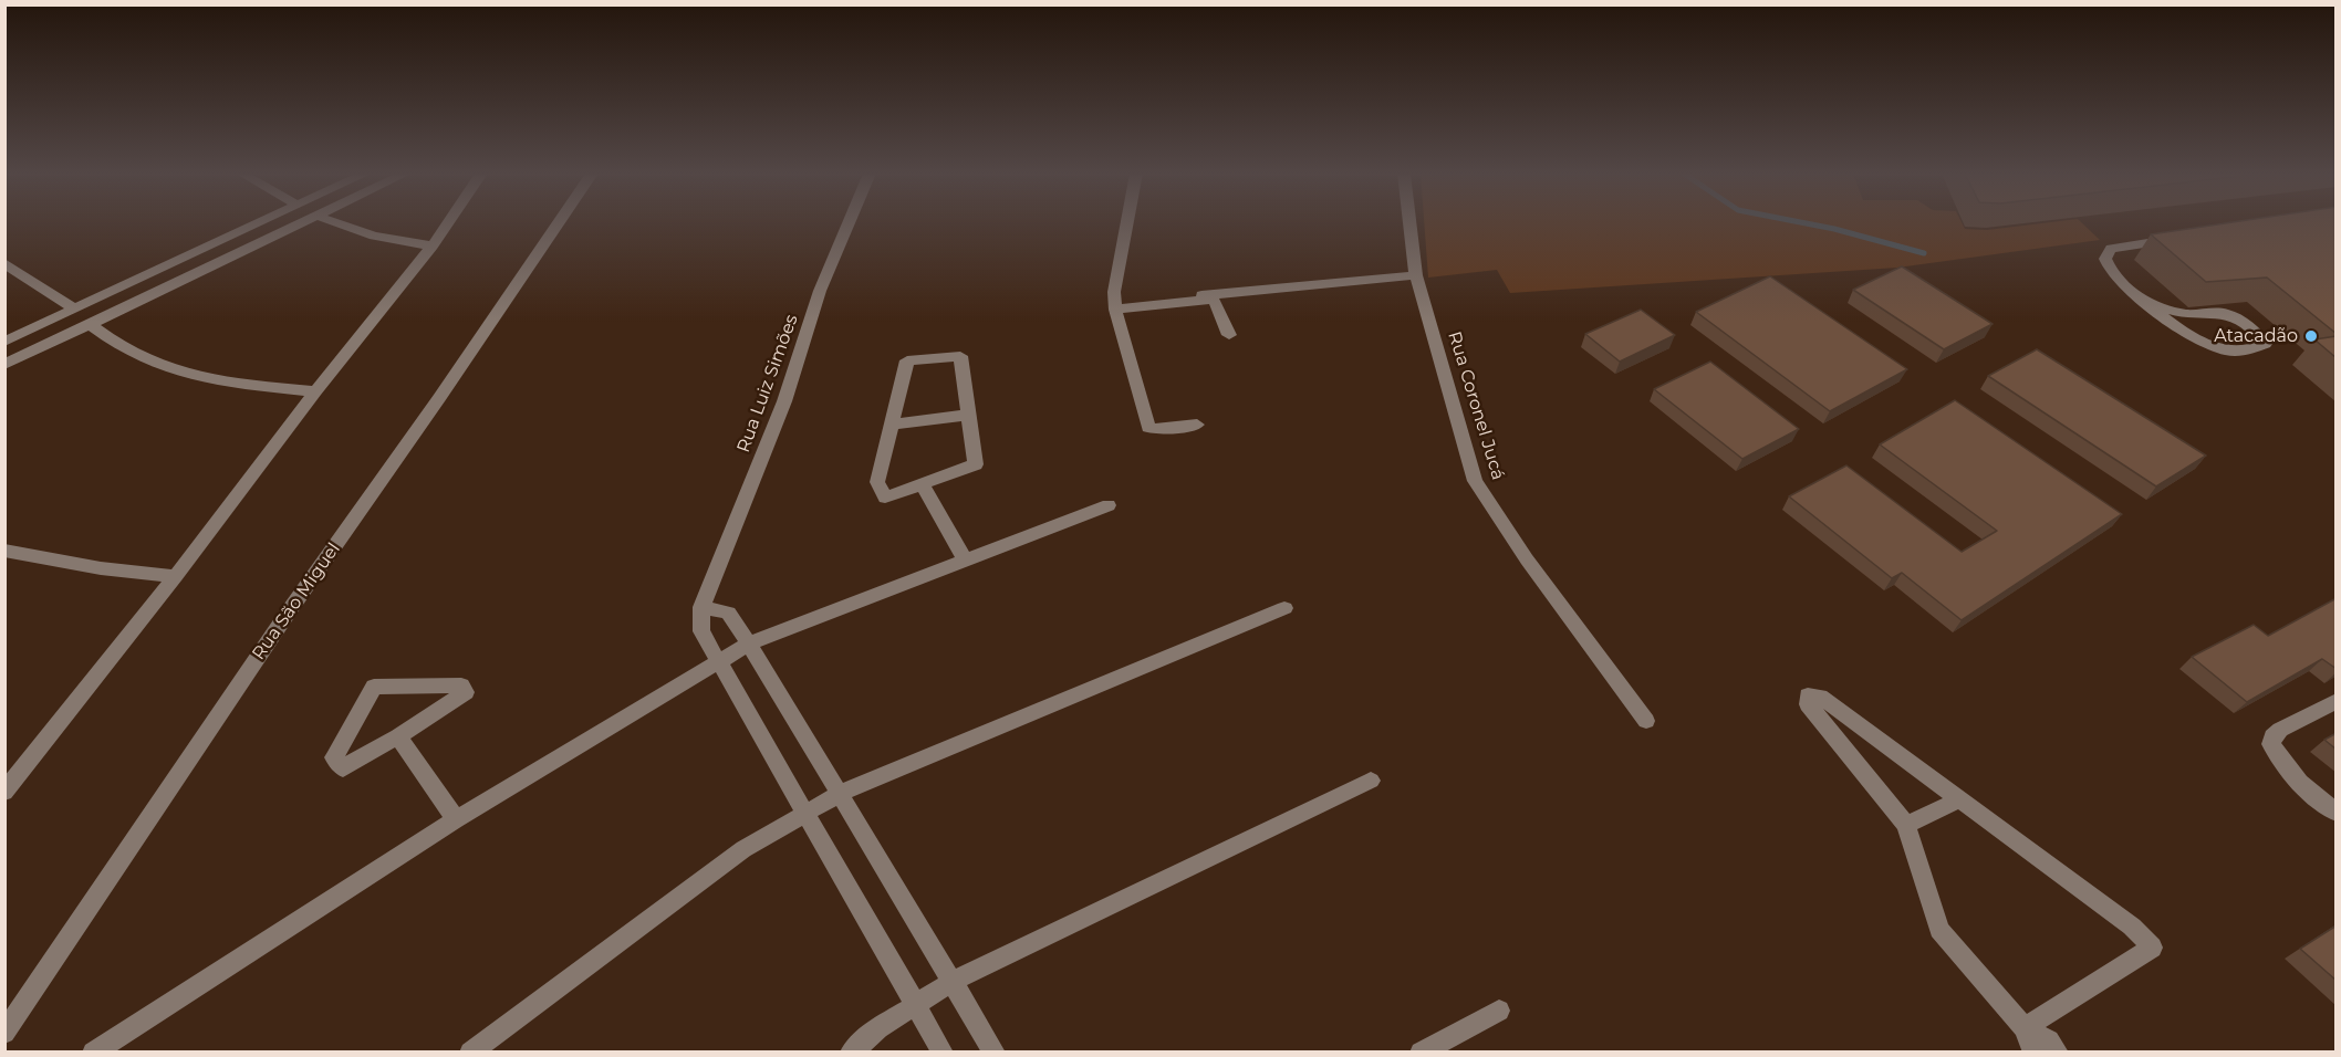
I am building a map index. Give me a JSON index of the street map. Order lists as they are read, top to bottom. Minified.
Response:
{"streets":{"street":["Rua Luiz Simões","Rua Coronel Jucá","Rua São Miguel"]},"places":["Atacadão"]}
